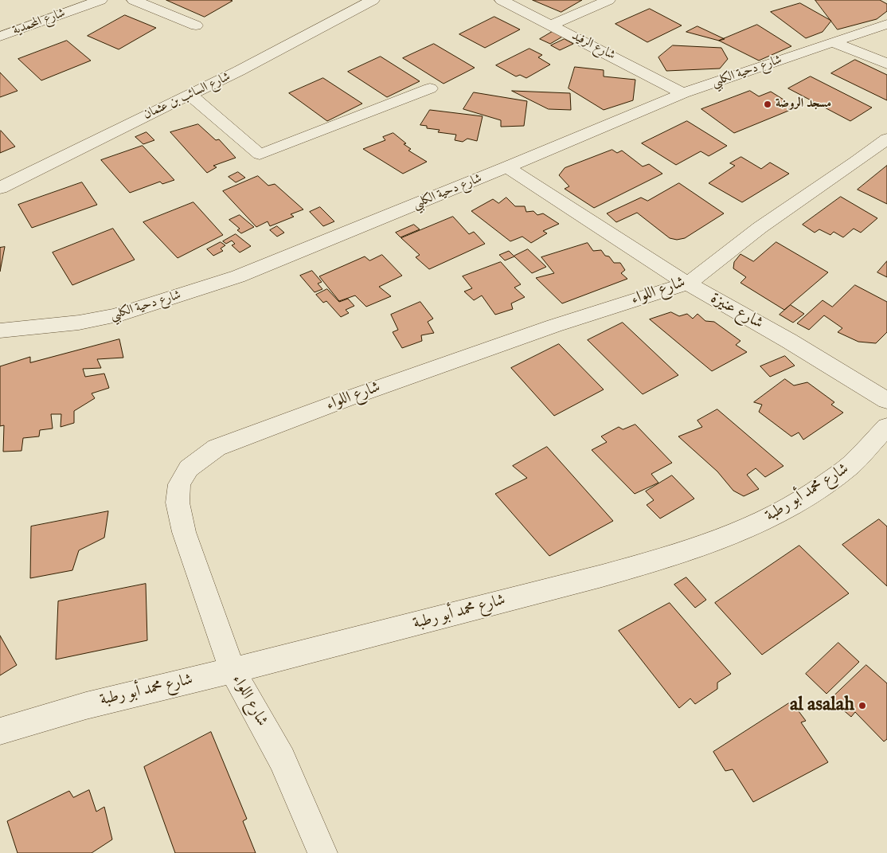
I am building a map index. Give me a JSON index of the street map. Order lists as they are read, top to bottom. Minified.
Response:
{"streets":{"street":["شارع المحمدية","شارع الرفيد","شارع دحية الكلبي","شارع السائب بن عثمان","شارع اللواء","شارع عنيزة","شارع محمد أبو رطبة"]},"crossings":[["شارع الرفيد","شارع دحية الكلبي"],["شارع دحية الكلبي","شارع عنيزة"],["شارع اللواء","شارع عنيزة"],["شارع اللواء","شارع محمد أبو رطبة"]],"places":["مسجد الروضة","al asalah"]}
